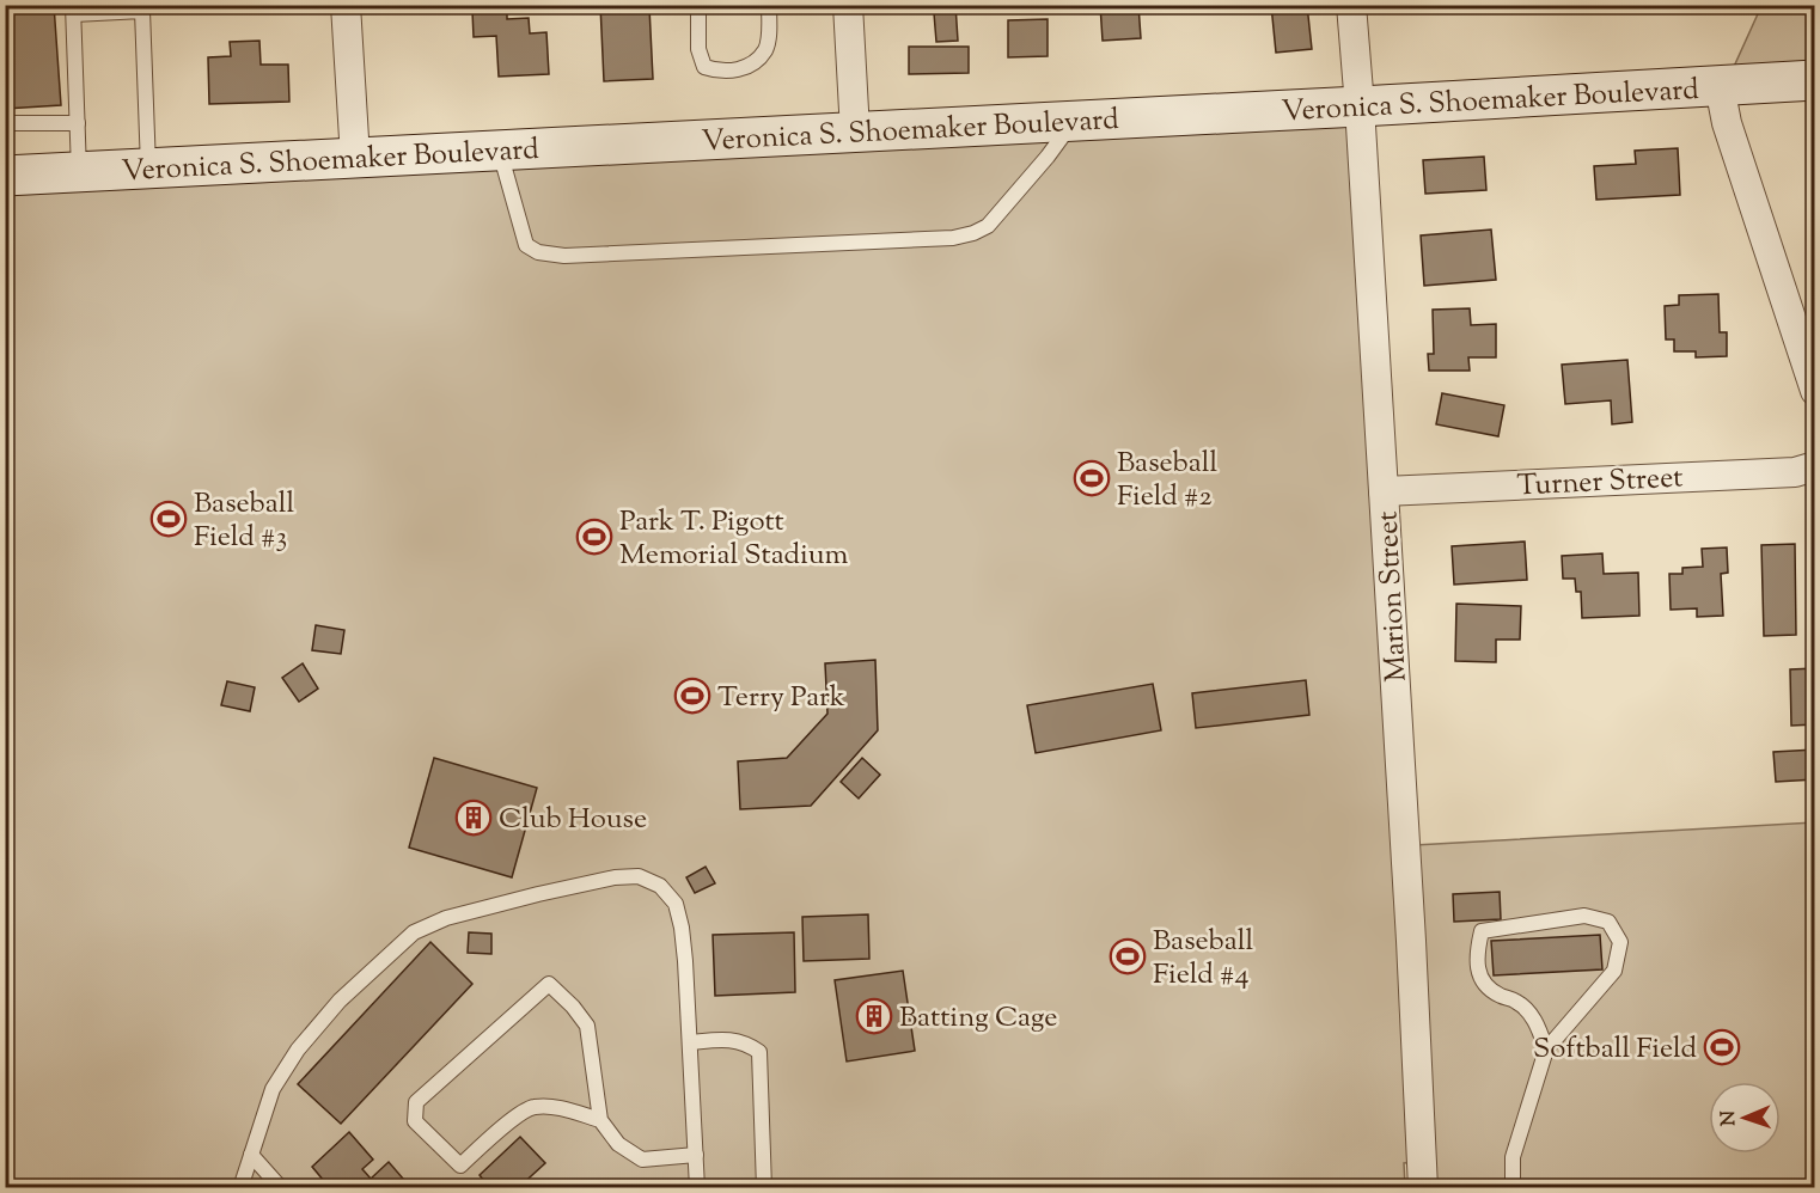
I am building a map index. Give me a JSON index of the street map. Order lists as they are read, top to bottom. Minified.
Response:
{"streets":{"street":["Veronica S. Shoemaker Boulevard","Turner Street","Marion Street"]},"crossings":[["Veronica S. Shoemaker Boulevard","Marion Street"],["Turner Street","Marion Street"]],"places":{"sports":["Baseball Field #2","Baseball Field #3","Park T. Pigott Memorial Stadium","Terry Park","Baseball Field #4","Softball Field"],"building":["Club House","Batting Cage"]},"north":"left"}
